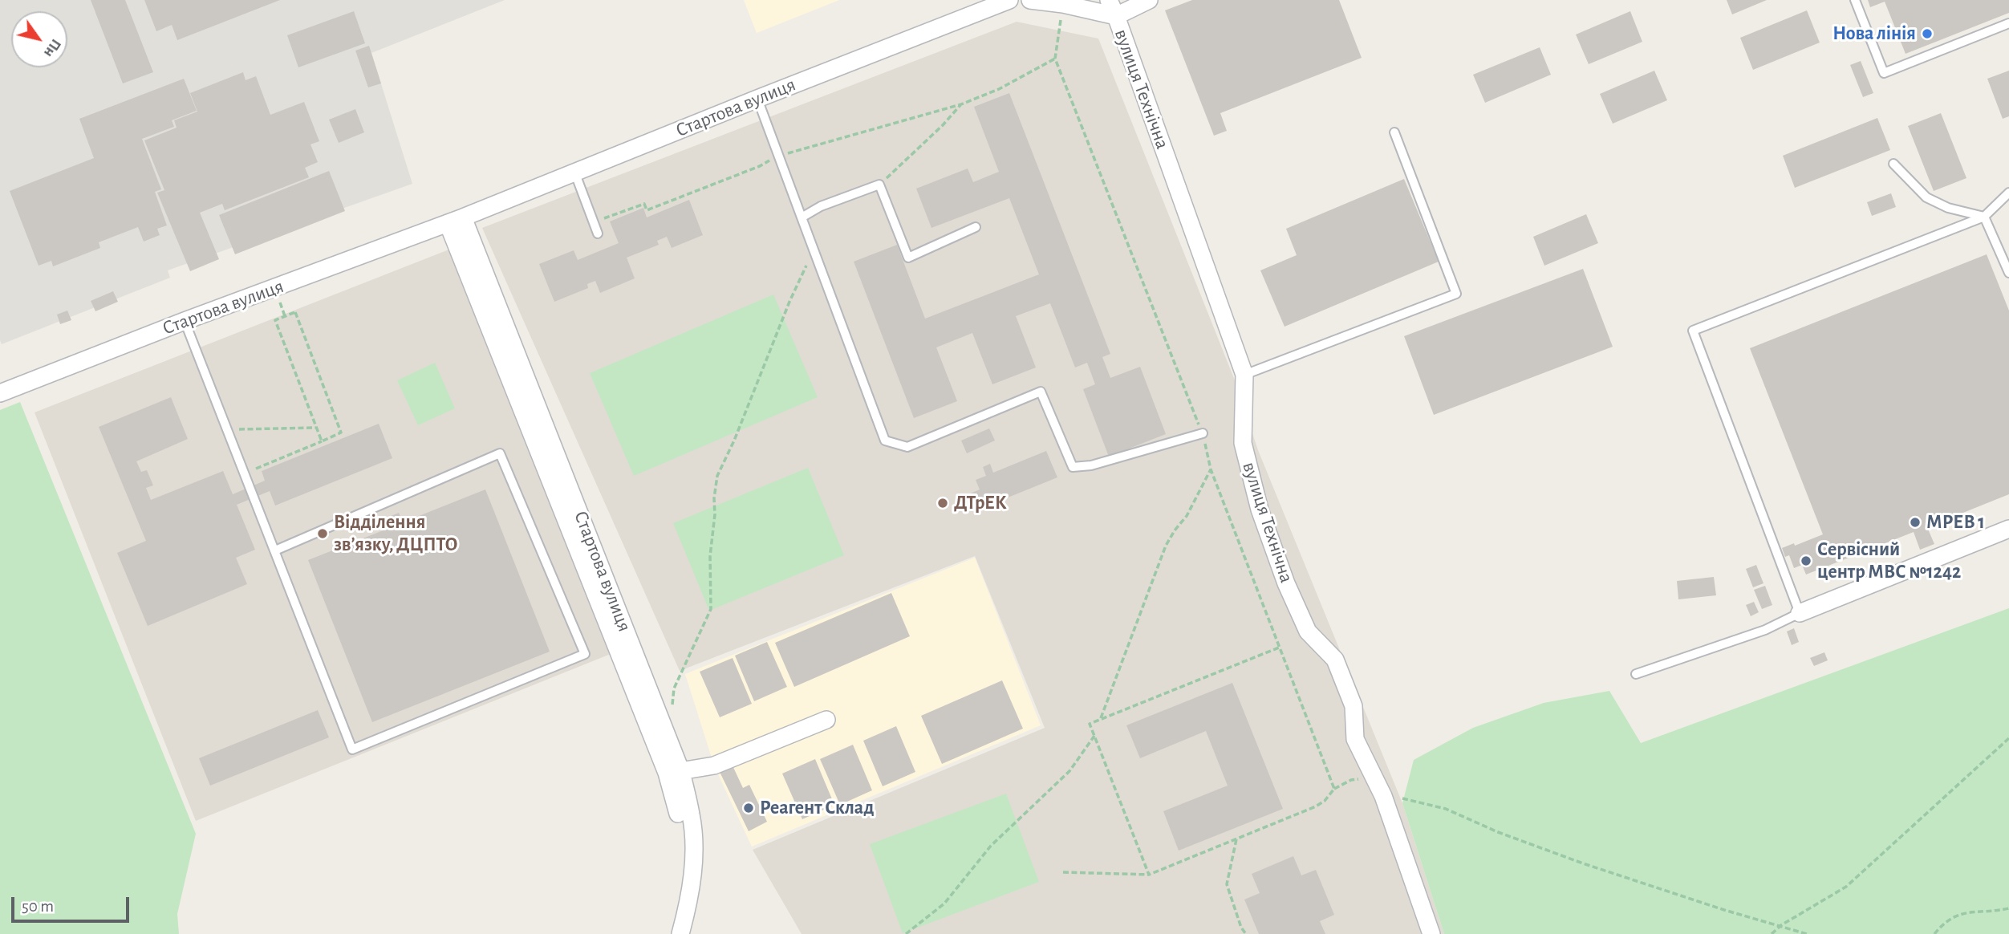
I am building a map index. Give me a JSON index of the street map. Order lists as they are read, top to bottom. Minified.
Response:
{"streets":{"street":["вулиця Технічна","Стартова вулиця"]},"places":["Нова лінія","ДТрЕК","МРЕВ 1","Відділення зв’язку, ДЦПТО","Сервісний центр МВС №1242","Реагент Склад"],"scale_bar":"50 m","north":"bottom right"}
